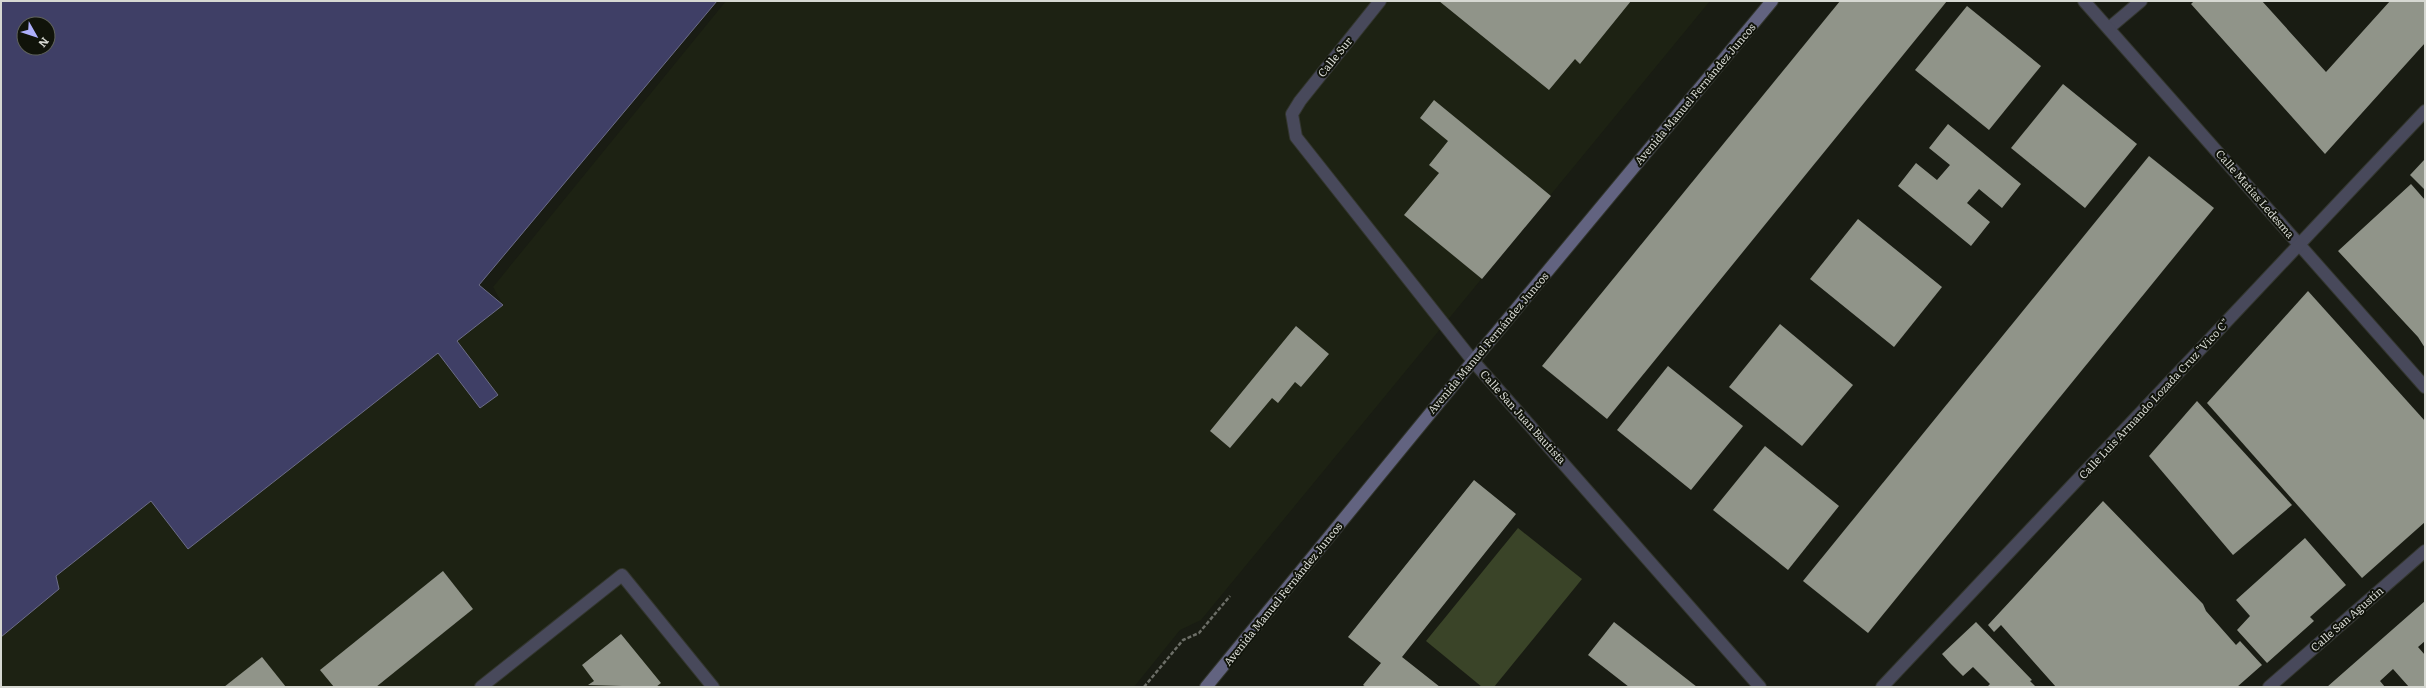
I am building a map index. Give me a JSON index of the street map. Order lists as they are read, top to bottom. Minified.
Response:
{"streets":{"main road":["Avenida Manuel Fernández Juncos"],"street":["Calle Sur","Calle Matías Ledesma","Calle Luis Armando Lozada Cruz \"Vico C\"","Calle San Juan Bautista","Calle San Agustín"]},"crossings":[["Calle Sur","Calle San Juan Bautista"],["Avenida Manuel Fernández Juncos","Calle San Juan Bautista"],["Calle Matías Ledesma","Calle Luis Armando Lozada Cruz \"Vico C\""]],"north":"bottom right"}
